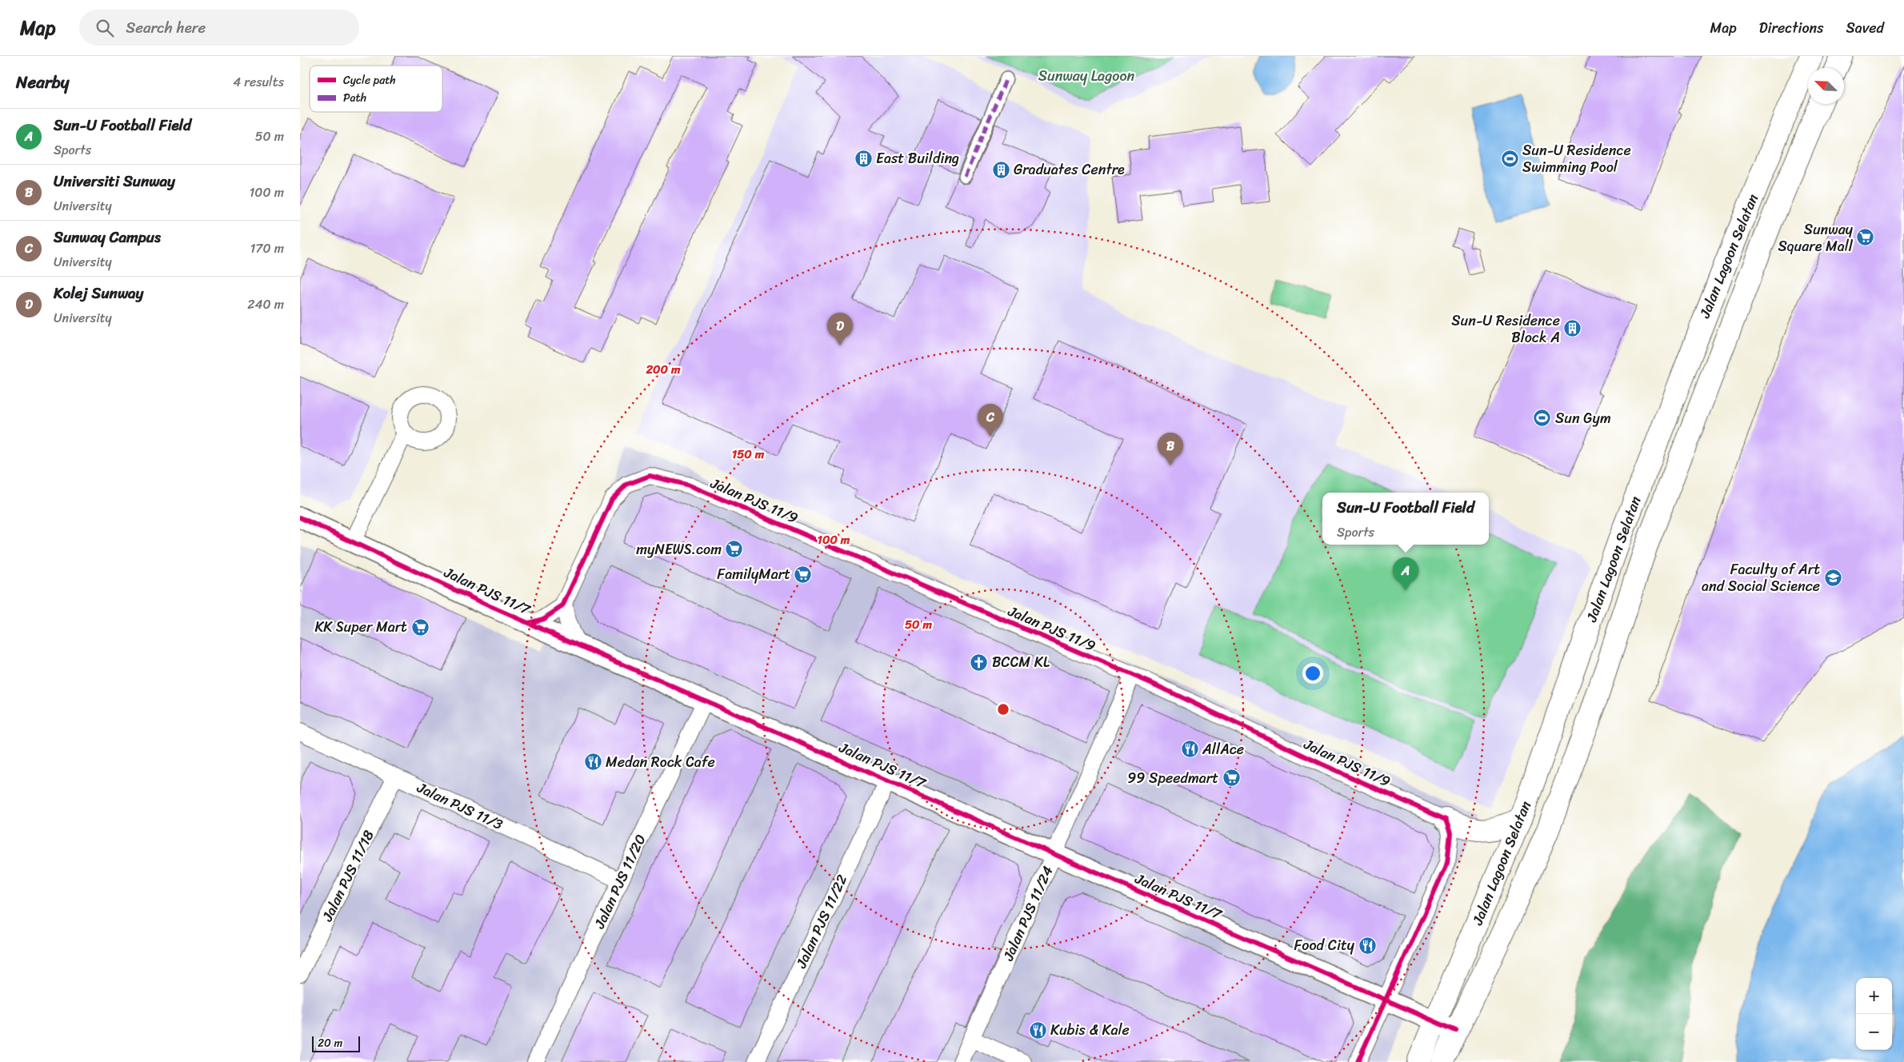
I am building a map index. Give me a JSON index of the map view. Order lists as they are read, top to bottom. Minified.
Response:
{"streets":{"main road":["Jalan Lagoon Selatan"],"street":["Jalan PJS 11/9","Jalan PJS 11/7","Jalan PJS 11/3","Jalan PJS 11/18","Jalan PJS 11/20","Jalan PJS 11/24","Jalan PJS 11/22"]},"crossings":[["Jalan Lagoon Selatan","Jalan PJS 11/7"],["Jalan PJS 11/9","Jalan PJS 11/7"],["Jalan PJS 11/9","Jalan PJS 11/24"],["Jalan PJS 11/7","Jalan PJS 11/20"],["Jalan PJS 11/7","Jalan PJS 11/24"],["Jalan PJS 11/7","Jalan PJS 11/22"],["Jalan PJS 11/3","Jalan PJS 11/18"],["Jalan PJS 11/3","Jalan PJS 11/20"]],"parks":["Sunway Lagoon"],"places":{"building":["East Building","Graduates Centre","Sun-U Residence Block A"],"sports":["Sun-U Residence Swimming Pool","Sun Gym"],"supermarket":["Sunway Square Mall","myNEWS.com","FamilyMart","KK Super Mart","99 Speedmart"],"school or university":["Faculty of Art and Social Science"],"church":["BCCM KL"],"restaurant":["AllAce","Medan Rock Cafe","Food City","Kubis & Kale"]},"legend":["Cycle path","Path"],"scale_bar":"20 m","north":"top left","page":{"header":"Map","search":"Search here","nav":["Map","Directions","Saved"],"heading":["Nearby","4 results"],"list":[{"mark":"A","name":"Sun-U Football Field","note":"Sports","value":"50 m"},{"mark":"B","name":"Universiti Sunway","note":"University","value":"100 m"},{"mark":"C","name":"Sunway Campus","note":"University","value":"170 m"},{"mark":"D","name":"Kolej Sunway","note":"University","value":"240 m"}],"pins":["D","C","B","A"],"popup":["Sun-U Football Field","Sports"],"map_buttons":["+","−"],"scale":"20 m"},"rings":["200 m","150 m","100 m","50 m"]}
